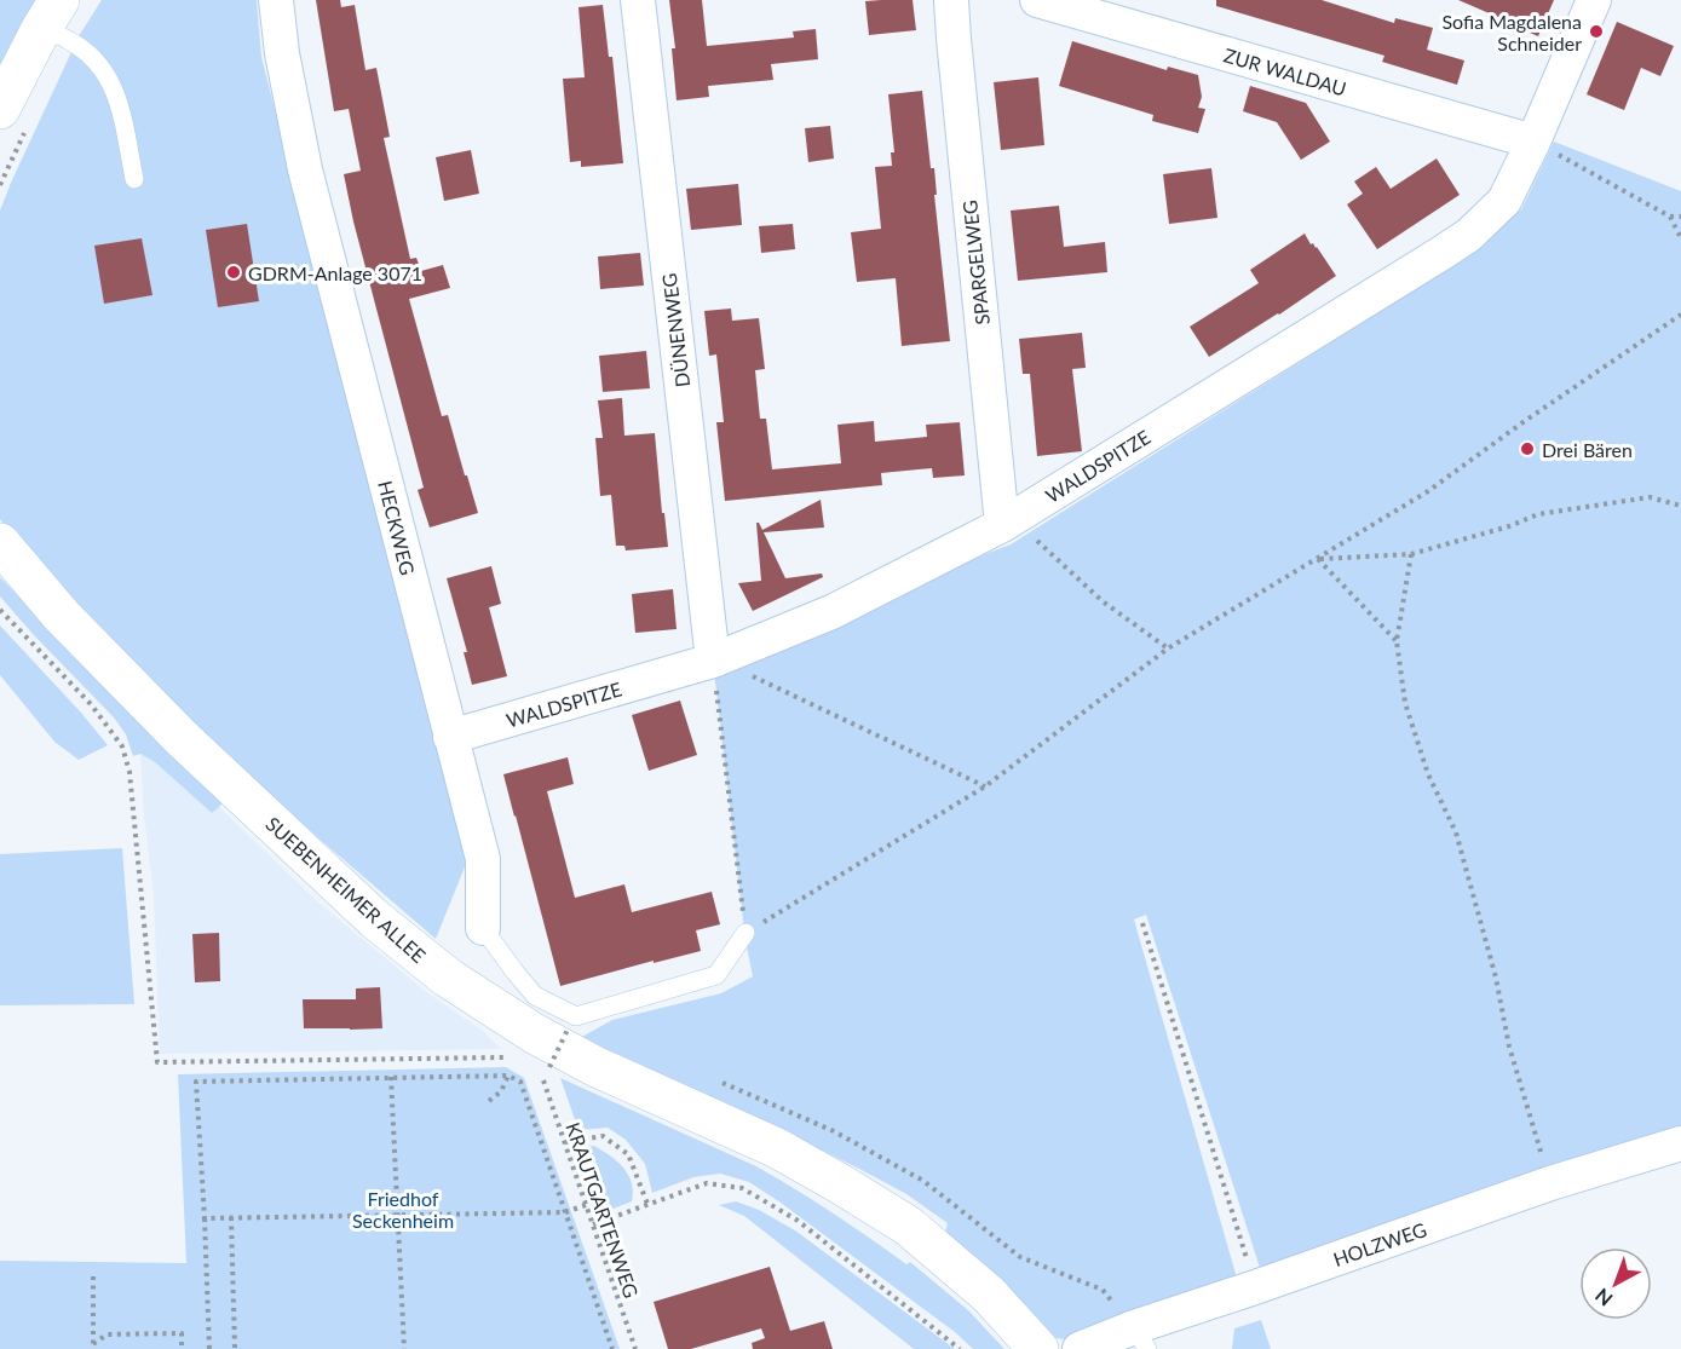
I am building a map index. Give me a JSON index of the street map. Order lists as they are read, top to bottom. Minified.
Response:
{"streets":{"main road":["SUEBENHEIMER ALLEE"],"street":["ZUR WALDAU","SPARGELWEG","DÜNENWEG","WALDSPITZE","HECKWEG","HOLZWEG"],"path":["KRAUTGARTENWEG"]},"crossings":[["ZUR WALDAU","WALDSPITZE"],["SPARGELWEG","WALDSPITZE"],["DÜNENWEG","WALDSPITZE"],["WALDSPITZE","HECKWEG"]],"parks":["Friedhof Seckenheim"],"places":["Sofia Magdalena Schneider","GDRM-Anlage 3071","Drei Bären"],"north":"bottom left"}
